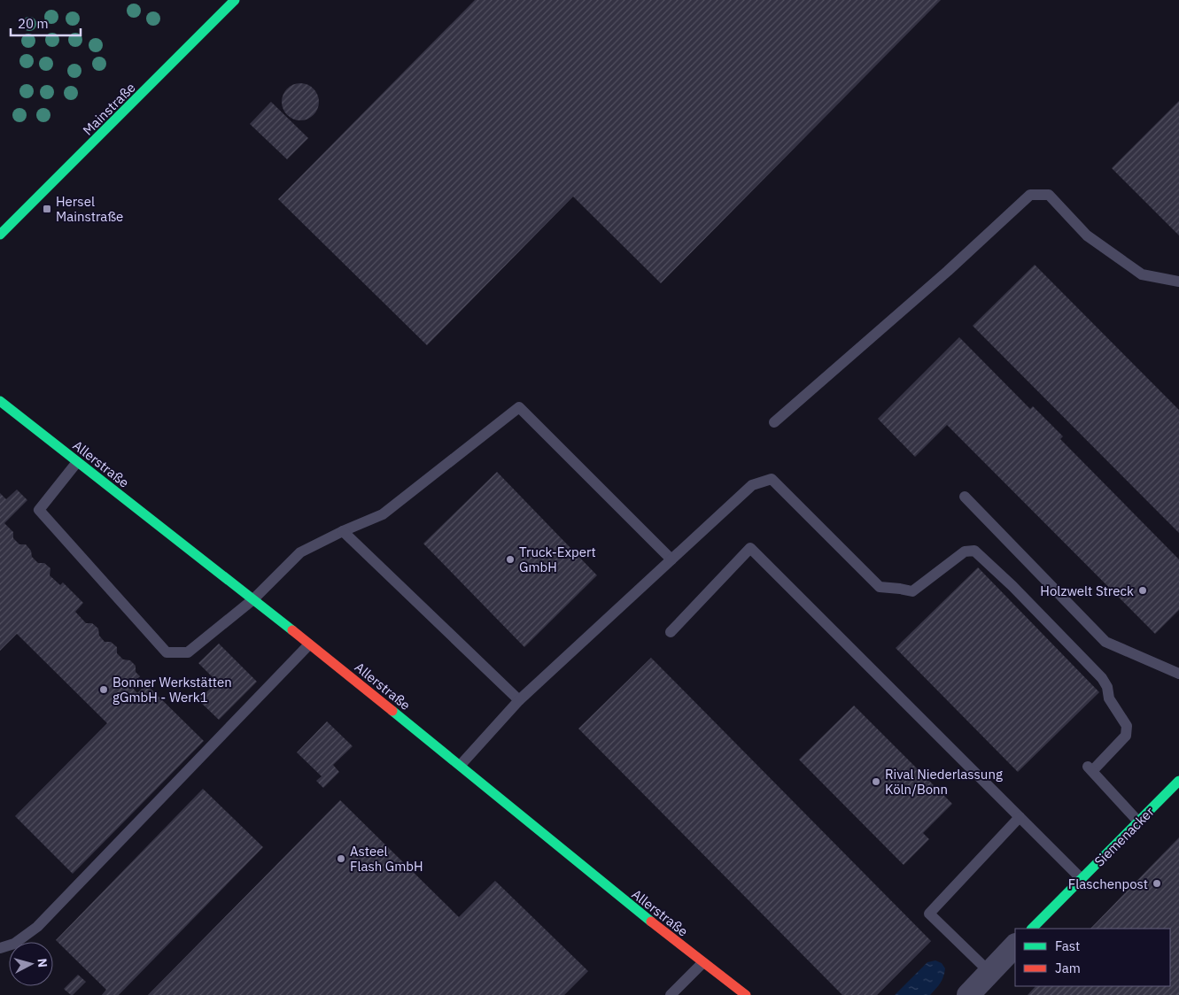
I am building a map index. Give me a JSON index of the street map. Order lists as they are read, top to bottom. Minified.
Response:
{"streets":{"street":["Mainstraße","Allerstraße","Siemenacker"]},"places":{"transit":["Hersel Mainstraße"],"other":["Truck-Expert GmbH","Holzwelt Streck","Bonner Werkstätten gGmbH - Werk1","Rival Niederlassung Köln/Bonn","Asteel Flash GmbH","Flaschenpost"]},"legend":["Fast","Jam"],"scale_bar":"20 m","north":"right"}
